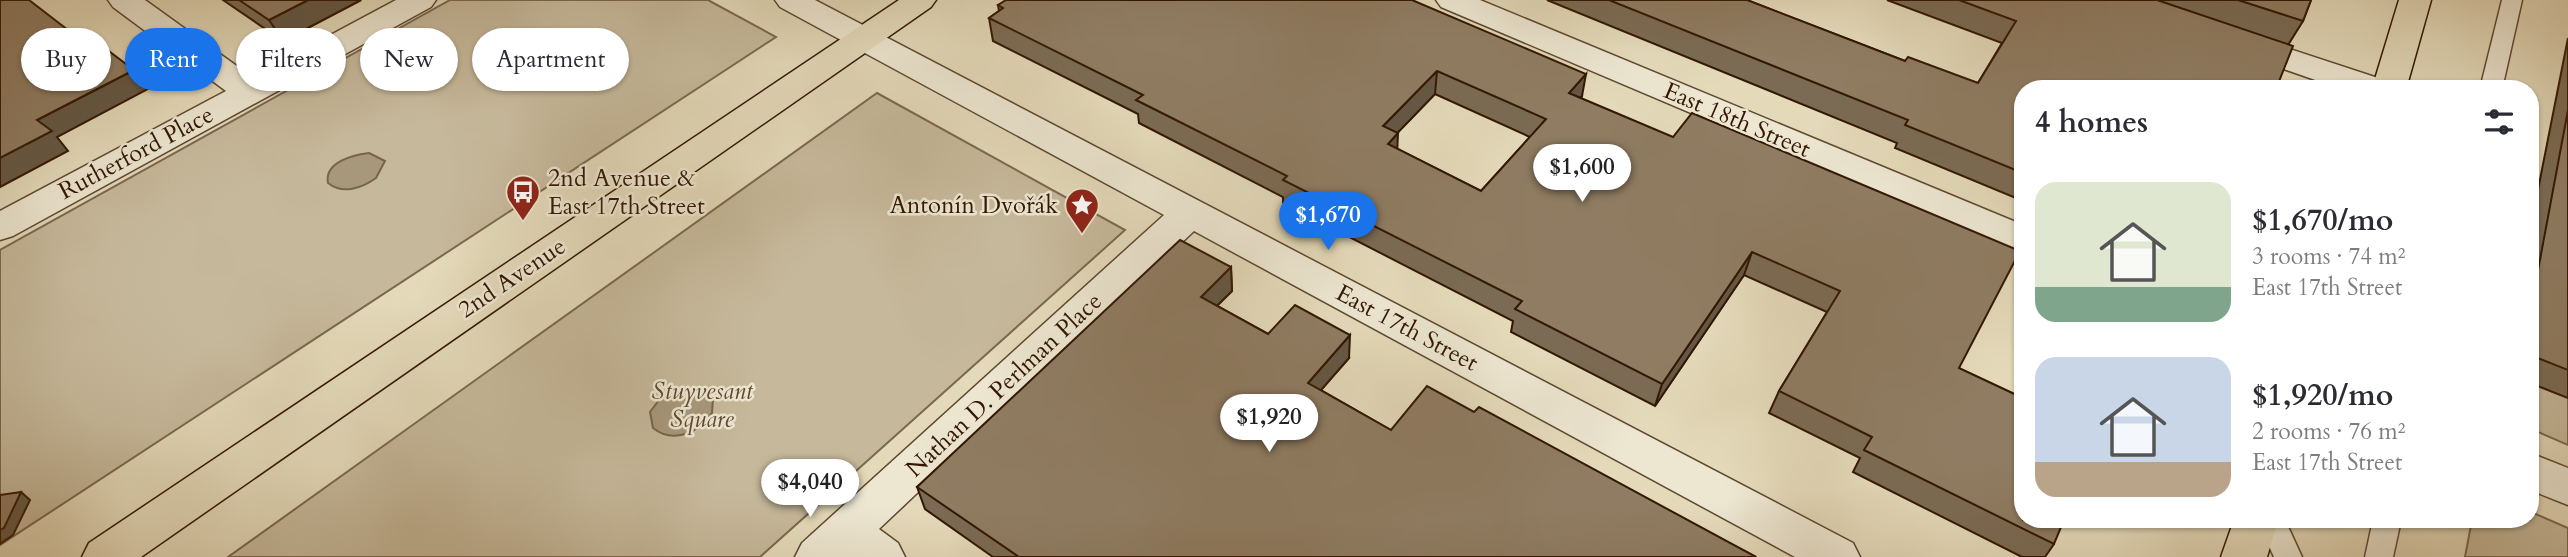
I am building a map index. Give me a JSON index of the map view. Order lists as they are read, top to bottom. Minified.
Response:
{"streets":{"main road":["2nd Avenue"],"street":["East 18th Street","Rutherford Place","East 17th Street","Nathan D. Perlman Place"]},"crossings":[["2nd Avenue","East 17th Street"],["East 17th Street","Nathan D. Perlman Place"]],"parks":["Stuyvesant Square"],"places":{"bus stop":["2nd Avenue & East 17th Street"],"place":["Antonín Dvořák"]},"page":{"chip":["Buy","Rent","Filters","New","Apartment"],"heading":"4 homes","price":["$1,600","$1,670","$1,920","$4,040"],"list":[{"name":"$1,670/mo","note":"3 rooms · 74 m² · East 17th Street"},{"name":"$1,920/mo","note":"2 rooms · 76 m² · East 17th Street"}]}}
